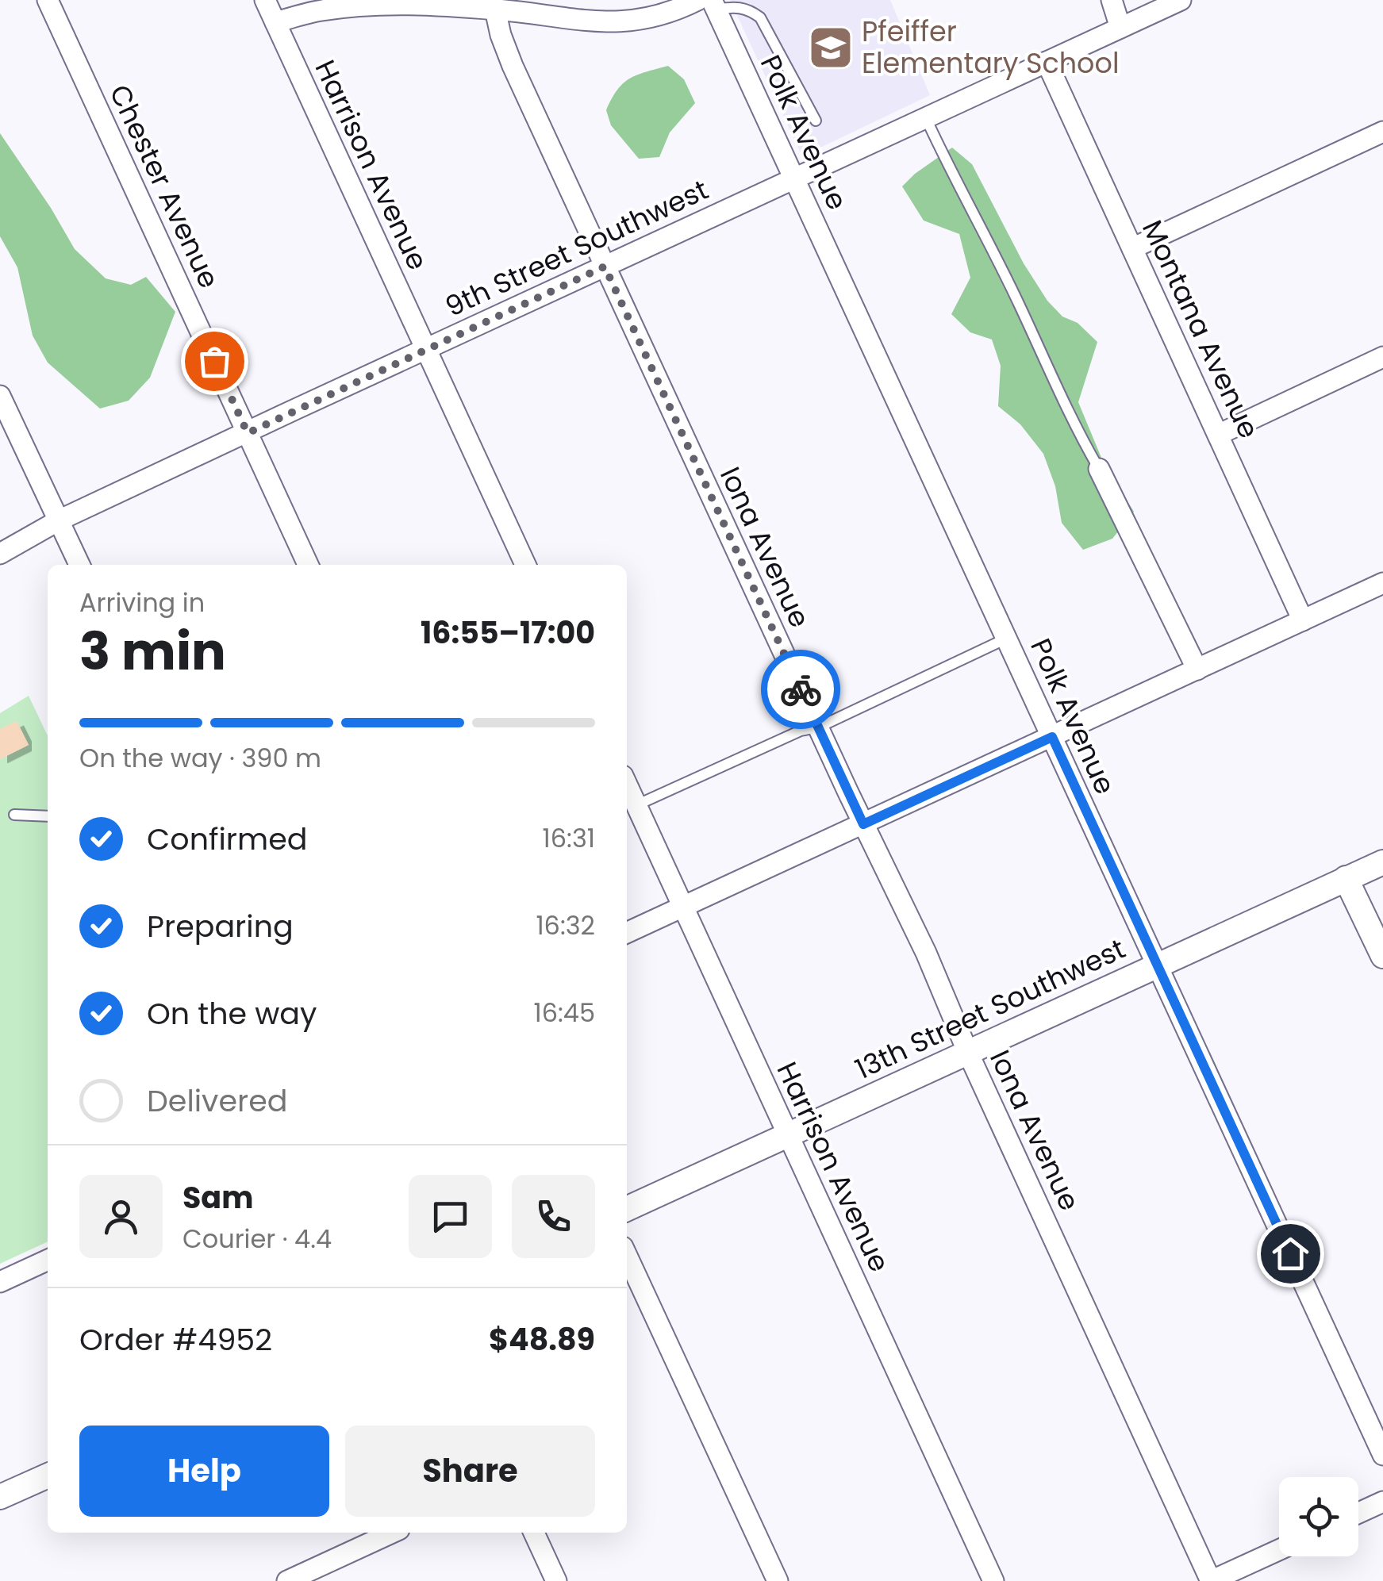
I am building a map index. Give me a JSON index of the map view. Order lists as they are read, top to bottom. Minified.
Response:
{"streets":{"street":["Polk Avenue","Harrison Avenue","Chester Avenue","9th Street Southwest","Montana Avenue","Iona Avenue","13th Street Southwest"]},"crossings":[["Polk Avenue","9th Street Southwest"],["Polk Avenue","13th Street Southwest"],["Harrison Avenue","9th Street Southwest"],["Harrison Avenue","13th Street Southwest"],["Chester Avenue","9th Street Southwest"],["9th Street Southwest","Montana Avenue"],["9th Street Southwest","Iona Avenue"],["Iona Avenue","13th Street Southwest"]],"places":{"school or university":["Pfeiffer Elementary School"]},"page":{"heading":["3 min","Arriving in","16:55–17:00"],"panel":["Sam","Courier · 4.4","Order #4952","$48.89"],"bar":"On the way · 390 m","list":[["Confirmed","16:31"],["Preparing","16:32"],["On the way","16:45"],"Delivered"],"buttons":["Help","Share"]}}
